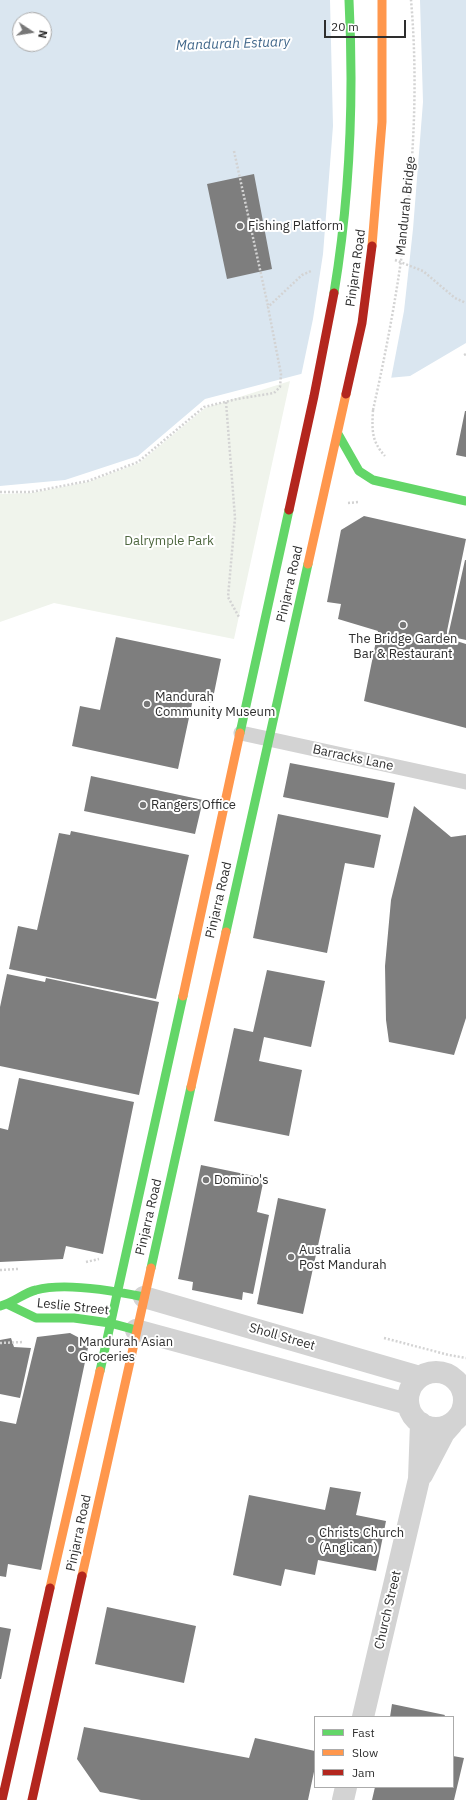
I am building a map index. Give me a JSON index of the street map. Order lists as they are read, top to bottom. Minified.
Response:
{"streets":{"main road":["Pinjarra Road","Leslie Street"],"street":["Sholl Street","Church Street"],"lane":["Barracks Lane"],"path":["Mandurah Bridge"]},"crossings":[["Pinjarra Road","Barracks Lane"],["Pinjarra Road","Leslie Street"],["Pinjarra Road","Sholl Street"],["Leslie Street","Sholl Street"],["Sholl Street","Church Street"]],"water":["Mandurah Estuary"],"parks":["Dalrymple Park"],"places":["Fishing Platform","The Bridge Garden Bar & Restaurant","Mandurah Community Museum","Rangers Office","Domino's","Australia Post Mandurah","Mandurah Asian Groceries","Christs Church (Anglican)"],"legend":["Fast","Slow","Jam"],"scale_bar":"20 m","north":"right"}
